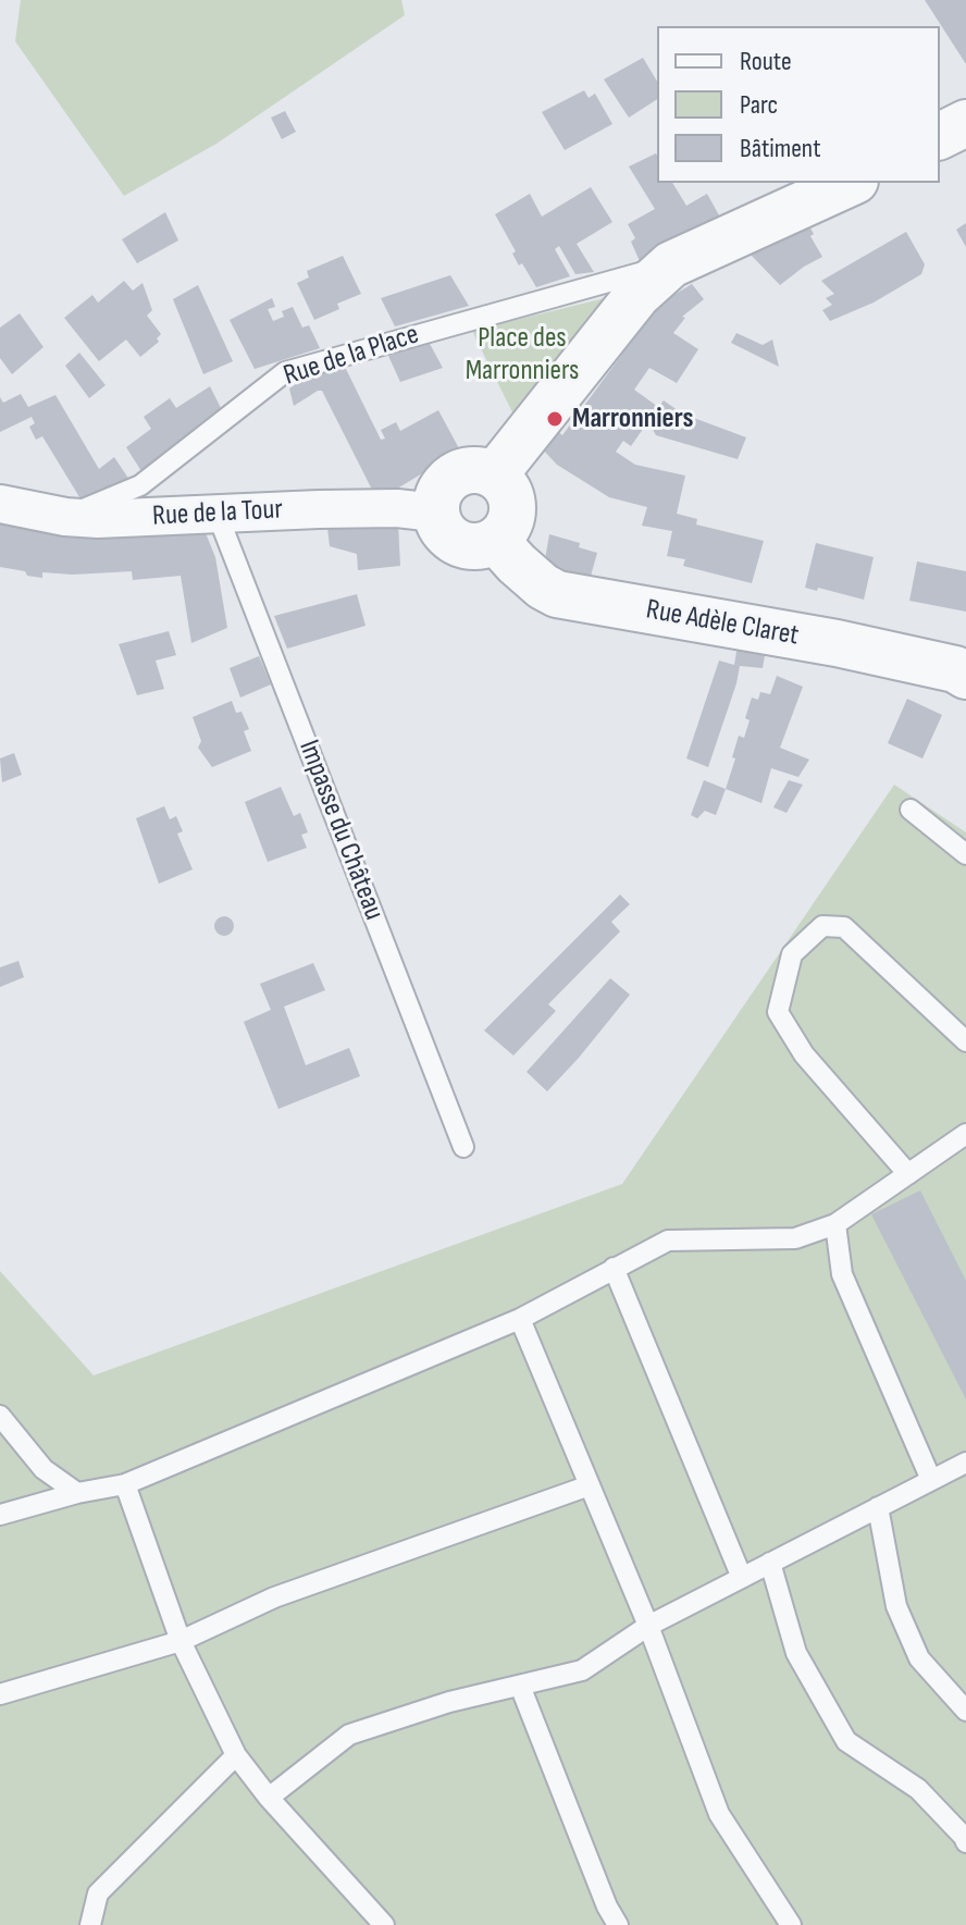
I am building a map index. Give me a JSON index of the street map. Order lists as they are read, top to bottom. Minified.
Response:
{"streets":{"street":["Rue de la Tour","Rue Adèle Claret"],"lane":["Rue de la Place","Impasse du Château"]},"crossings":[["Rue de la Place","Rue de la Tour"],["Rue de la Tour","Rue Adèle Claret"],["Rue de la Tour","Impasse du Château"]],"parks":["Place des Marronniers"],"places":["Marronniers"],"legend":["Route","Parc","Bâtiment"]}
